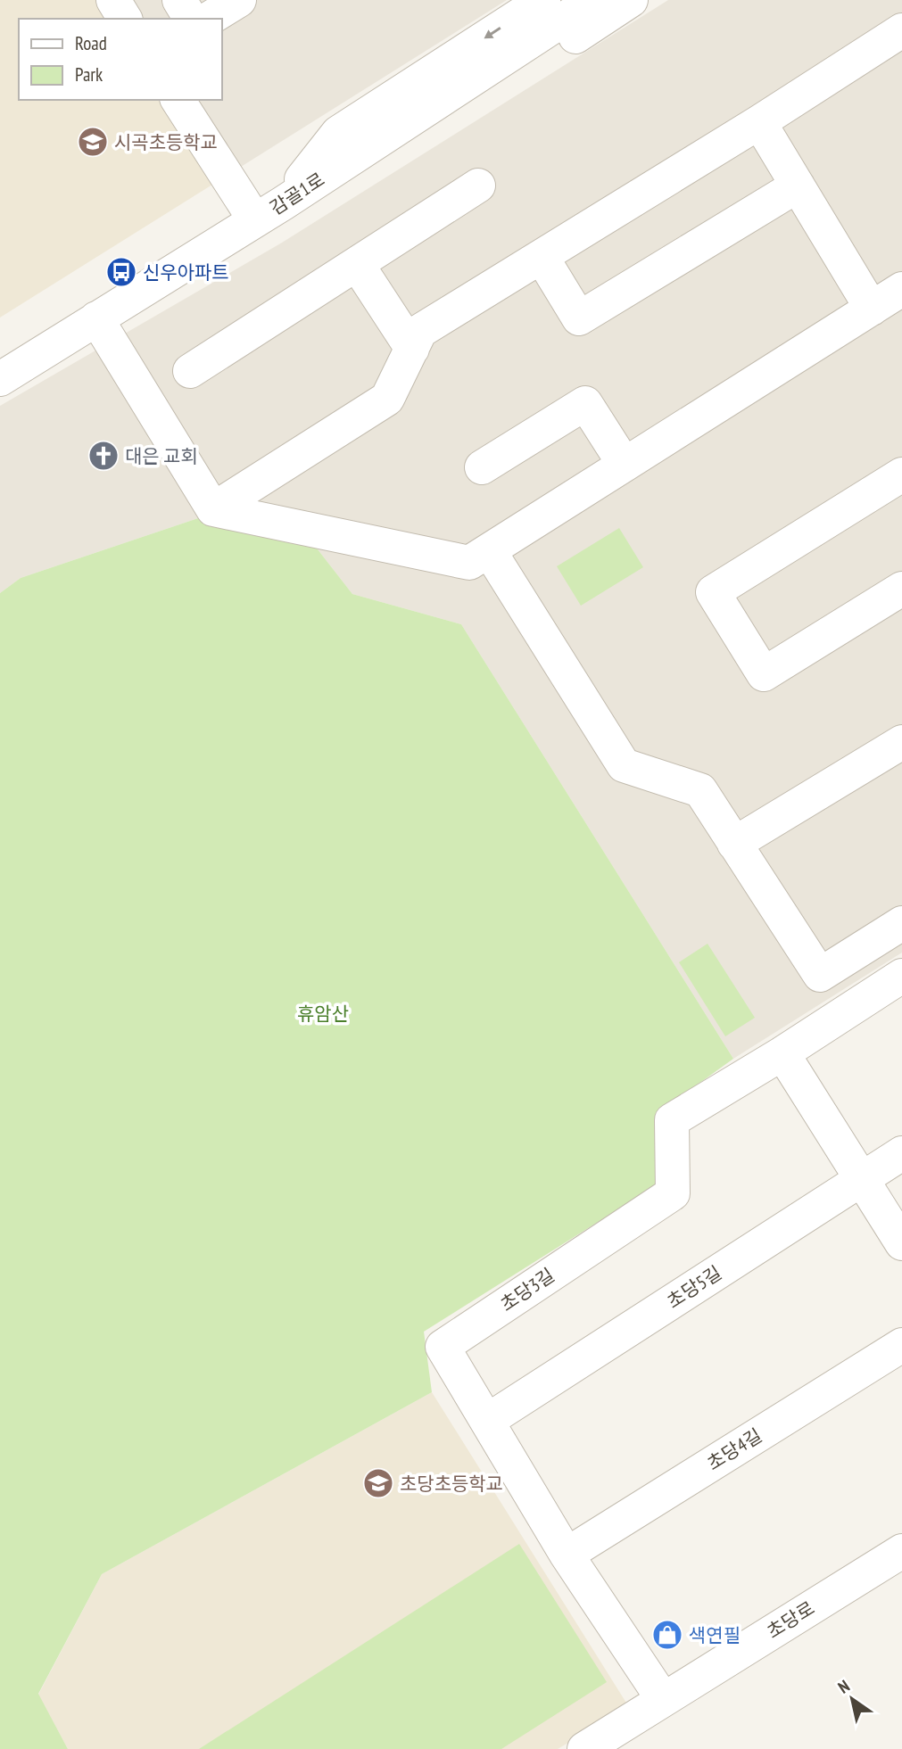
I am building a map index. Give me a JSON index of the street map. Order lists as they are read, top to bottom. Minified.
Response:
{"streets":{"street":["감골1로","초당5길","초당3길","초당4길","초당로"]},"crossings":[["초당5길","초당3길"],["초당3길","초당4길"],["초당3길","초당로"]],"parks":["휴암산"],"places":{"school or university":["시곡초등학교","초당초등학교"],"bus stop":["신우아파트"],"church":["대은 교회"],"shop":["색연필"]},"legend":["Road","Park"],"north":"top left"}
